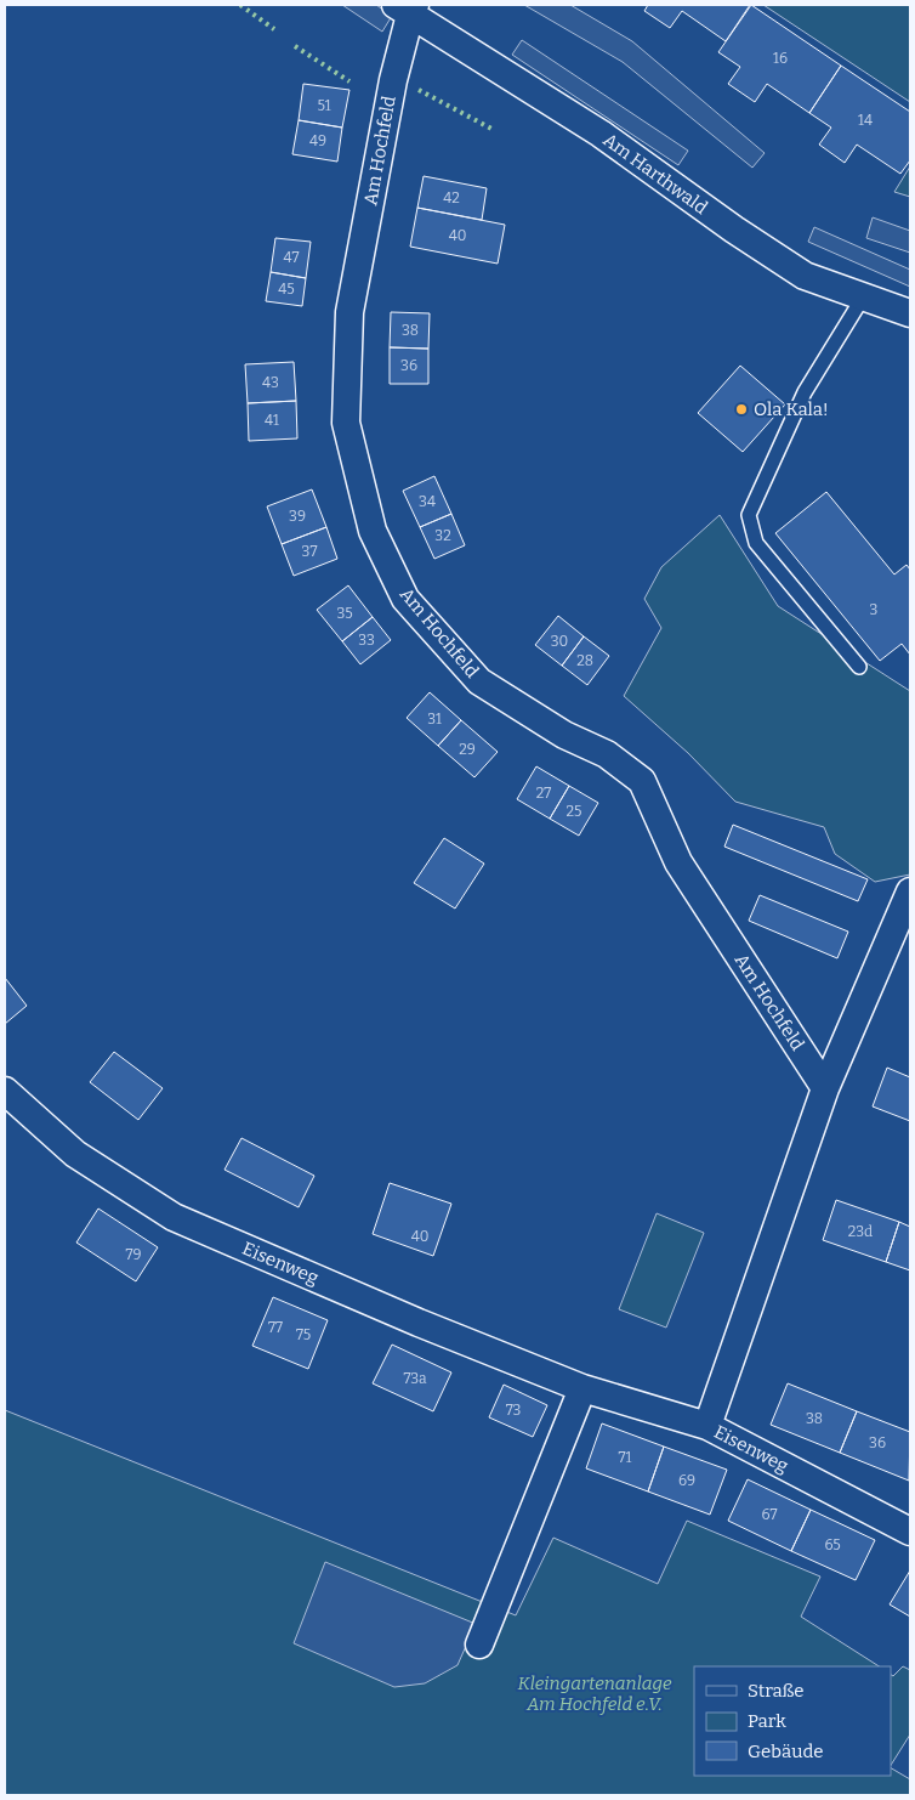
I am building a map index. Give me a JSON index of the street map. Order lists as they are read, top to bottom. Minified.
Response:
{"streets":{"street":["Am Hochfeld","Am Harthwald","Eisenweg"]},"crossings":[["Am Hochfeld","Am Harthwald"]],"parks":["Kleingartenanlage Am Hochfeld e.V."],"places":["Ola Kala!"],"house_numbers":["16","51","14","49","42","40","47","45","38","36","43","41","34","39","32","37","3","35","33","30","28","31","29","27","25","23d","40","79","77","75","73a","73","38","36","71","69","67","65"],"legend":["Straße","Park","Gebäude"]}
